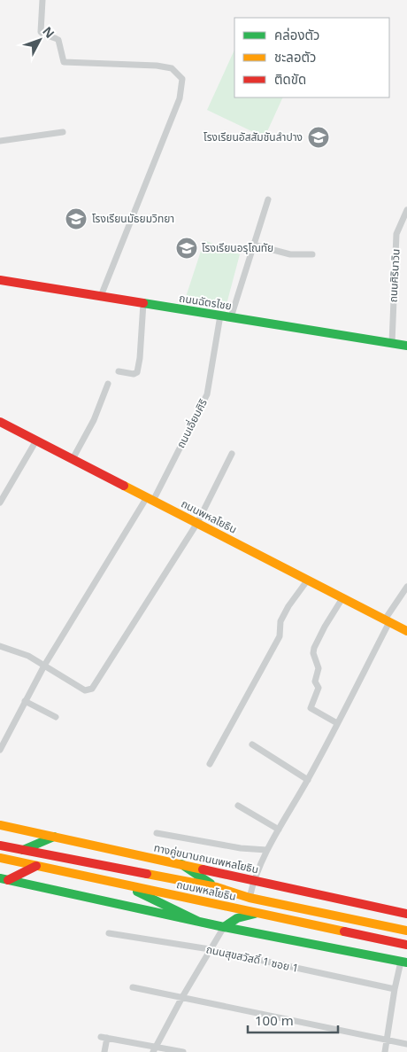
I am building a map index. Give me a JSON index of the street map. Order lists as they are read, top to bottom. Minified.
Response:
{"streets":{"main road":["ถนนฉัตรไชย","ถนนพหลโยธิน","ทางคู่ขนานถนนพหลโยธิน"],"street":["ถนนศิรินาวิน","ถนนเอี่ยมศิริ","ถนนสุขสวัสดิ์ 1 ซอย 1"]},"crossings":[["ถนนศิรินาวิน","ถนนฉัตรไชย"],["ถนนฉัตรไชย","ถนนเอี่ยมศิริ"],["ถนนเอี่ยมศิริ","ถนนพหลโยธิน"]],"places":{"school or university":["โรงเรียนอัสสัมชันลำปาง","โรงเรียนมัธยมวิทยา","โรงเรียนอรุโณทัย"]},"legend":["คล่องตัว","ชะลอตัว","ติดขัด"],"scale_bar":"100 m","north":"top right"}
